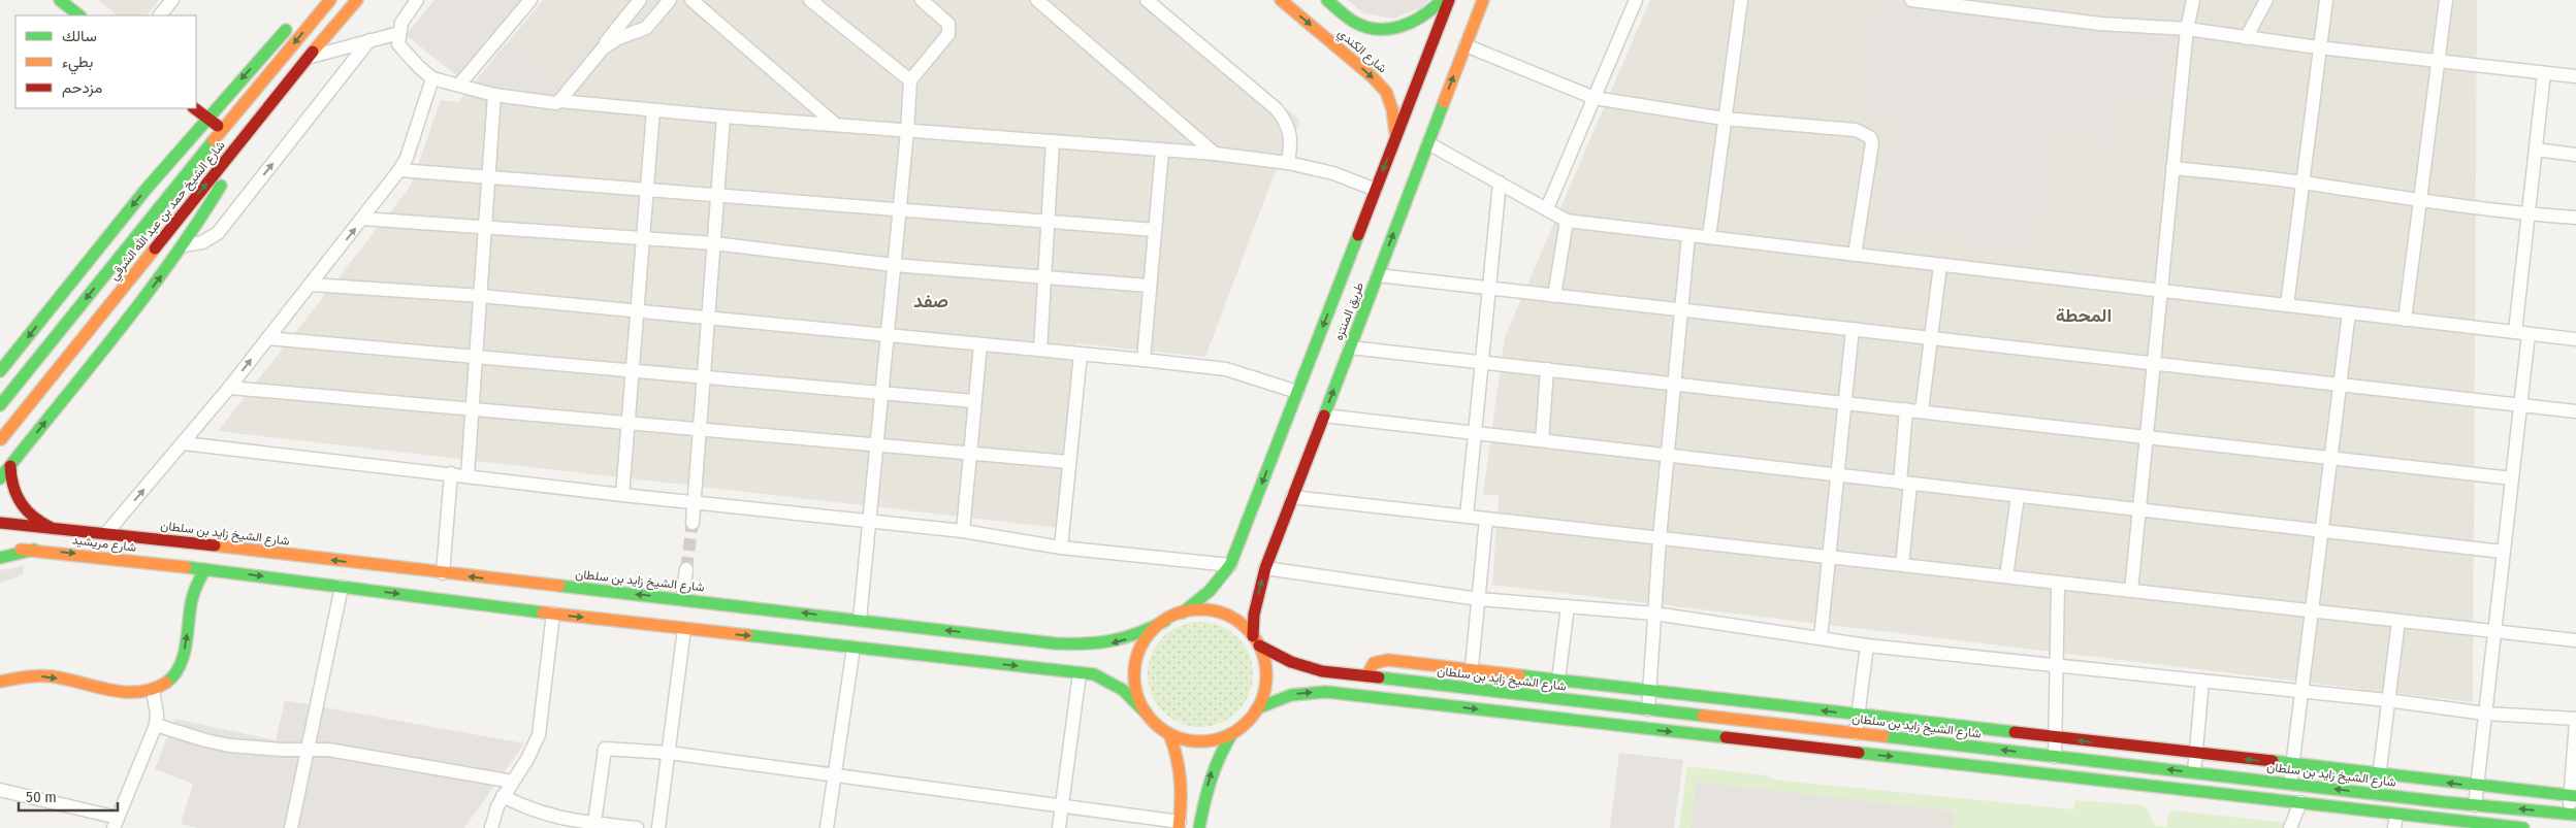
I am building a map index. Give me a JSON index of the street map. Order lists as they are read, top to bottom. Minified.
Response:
{"streets":{"main road":["شارع الكندي","شارع الشيخ حمد بن عبد الله الشرقي","طريق المنتزه","شارع الشيخ زايد بن سلطان","شارع مريشيد"]},"crossings":[["شارع الكندي","طريق المنتزه"],["طريق المنتزه","شارع الشيخ زايد بن سلطان"],["شارع الشيخ زايد بن سلطان","شارع مريشيد"]],"one_way":["شارع الكندي"],"districts":["صفد","المحطة"],"legend":["سالك","بطيء","مزدحم"],"scale_bar":"50 m"}
